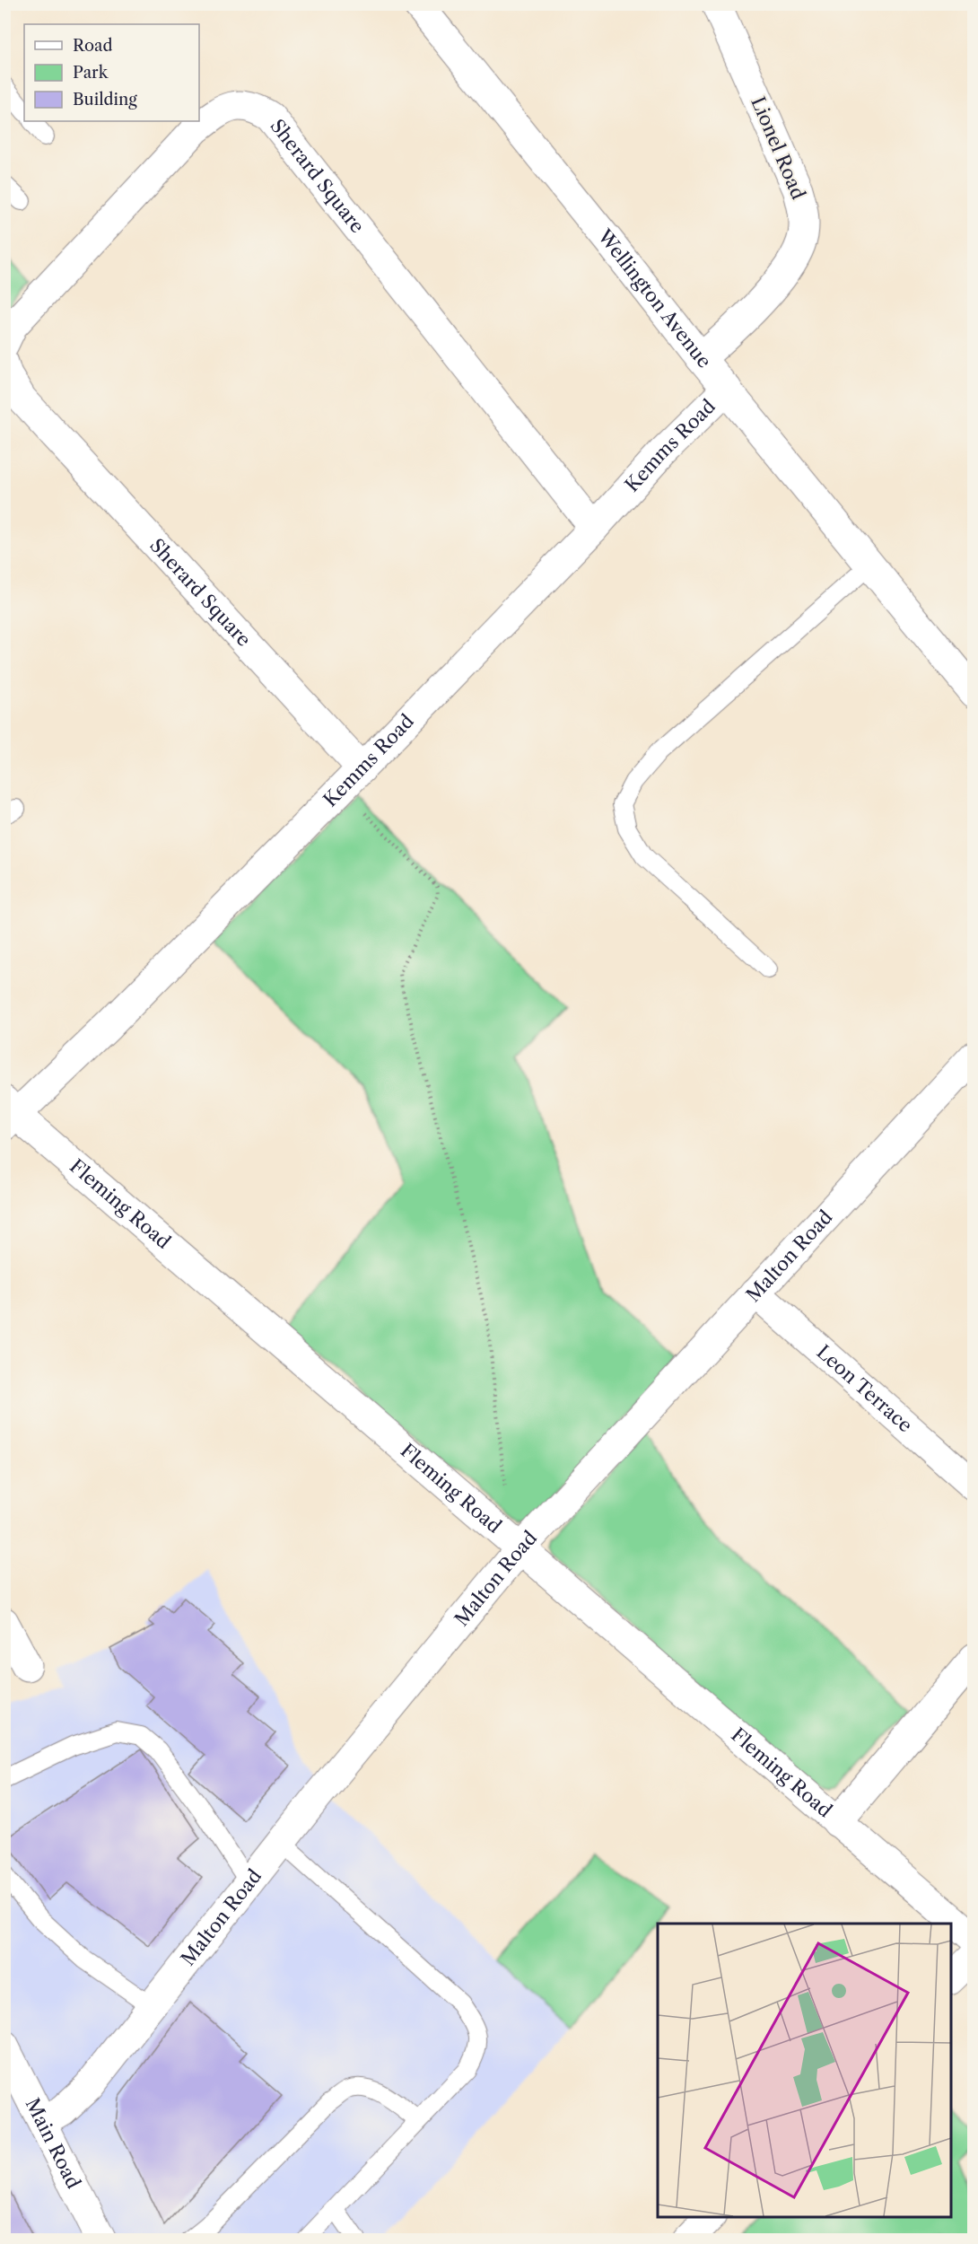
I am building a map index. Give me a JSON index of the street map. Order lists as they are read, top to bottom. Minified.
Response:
{"streets":{"street":["Lionel Road","Sherard Square","Wellington Avenue","Kemms Road","Fleming Road","Malton Road","Leon Terrace","Main Road"]},"crossings":[["Lionel Road","Wellington Avenue"],["Sherard Square","Kemms Road"],["Wellington Avenue","Kemms Road"],["Kemms Road","Fleming Road"],["Fleming Road","Malton Road"],["Malton Road","Leon Terrace"],["Malton Road","Main Road"]],"legend":["Road","Park","Building"]}
